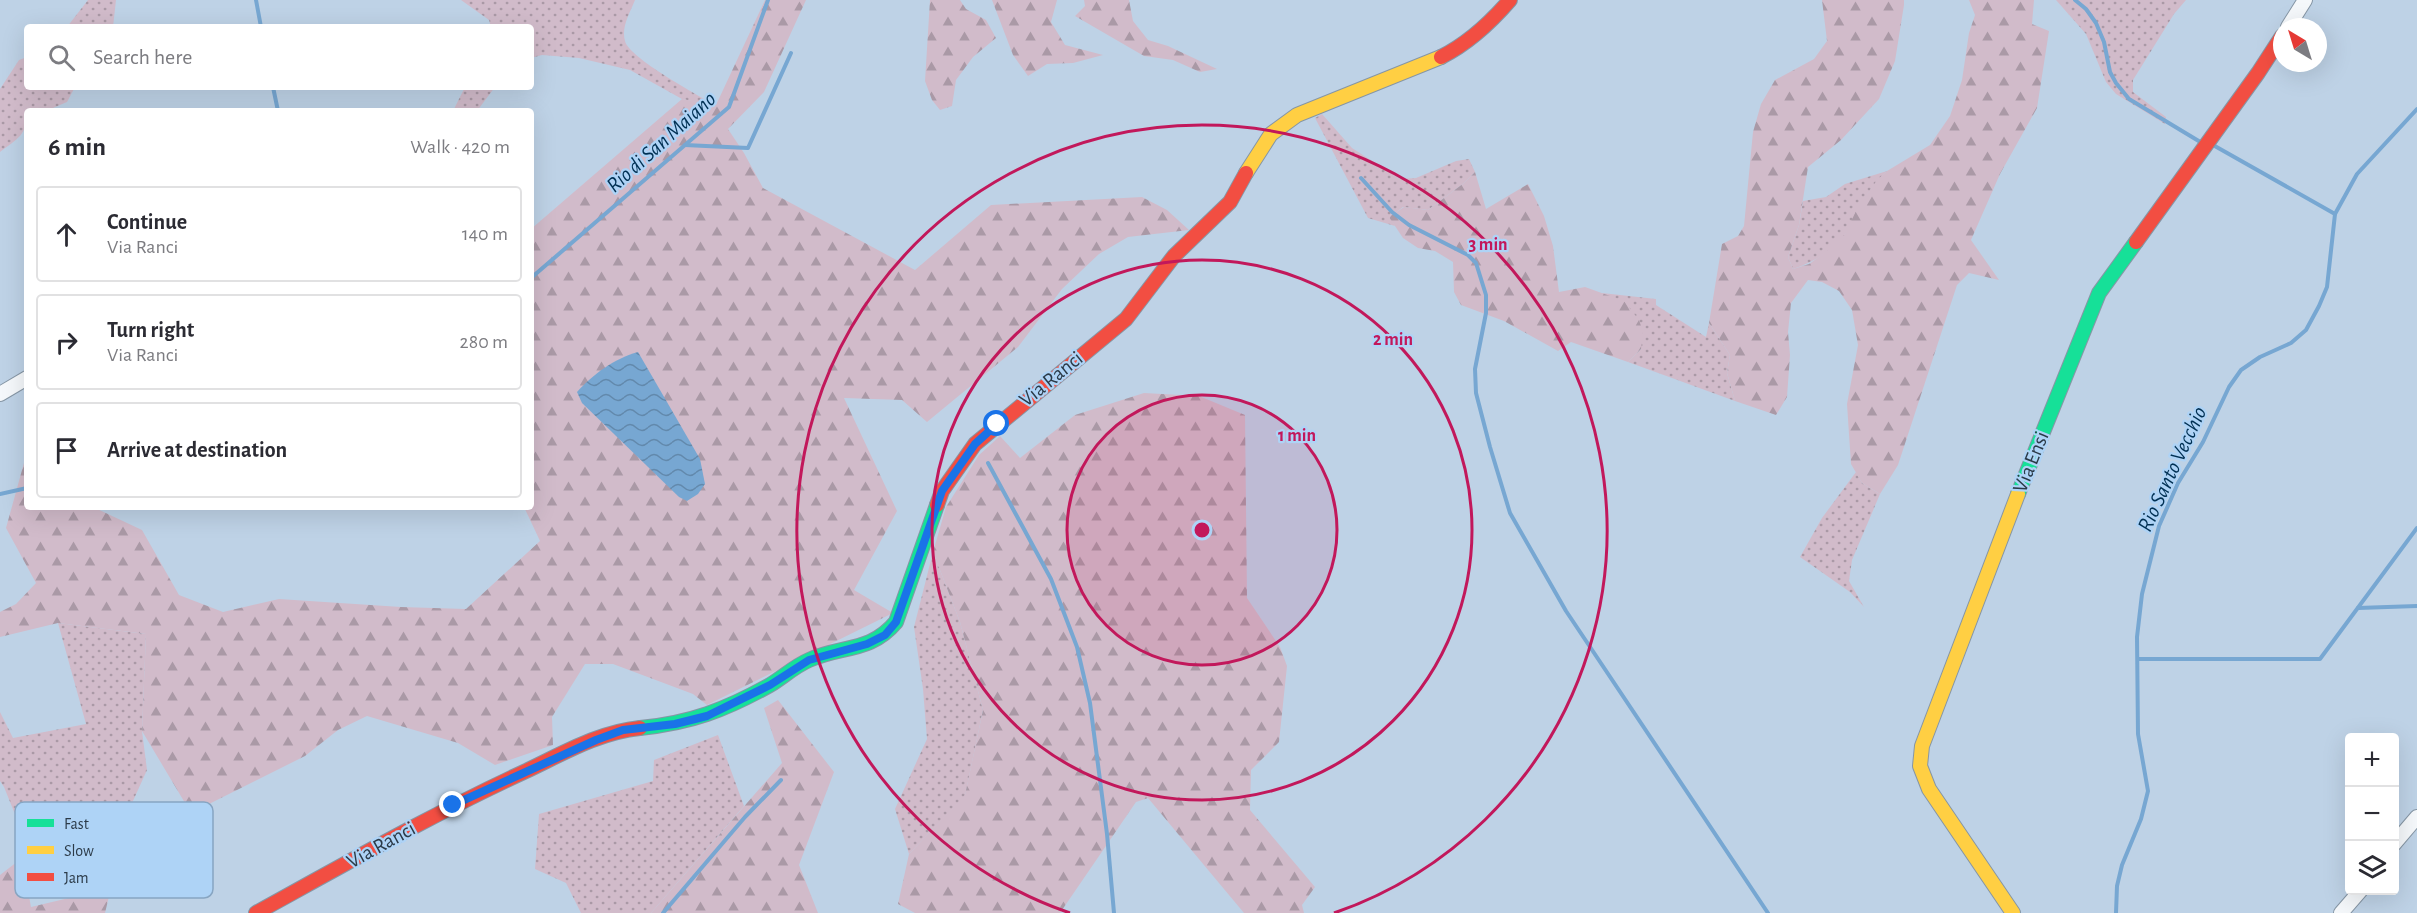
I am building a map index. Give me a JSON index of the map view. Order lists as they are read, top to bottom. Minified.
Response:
{"streets":{"street":["Via Ranci","Via Ensi"]},"water":["Rio di San Maiano","Rio Santo Vecchio"],"legend":["Fast","Slow","Jam"],"north":"top left","page":{"search":"Search here","heading":["6 min","Walk · 420 m"],"list":[["Continue","Via Ranci","140 m"],["Turn right","Via Ranci","280 m"],"Arrive at destination"],"map_buttons":["+","−"]},"rings":["3 min","2 min","1 min"]}
